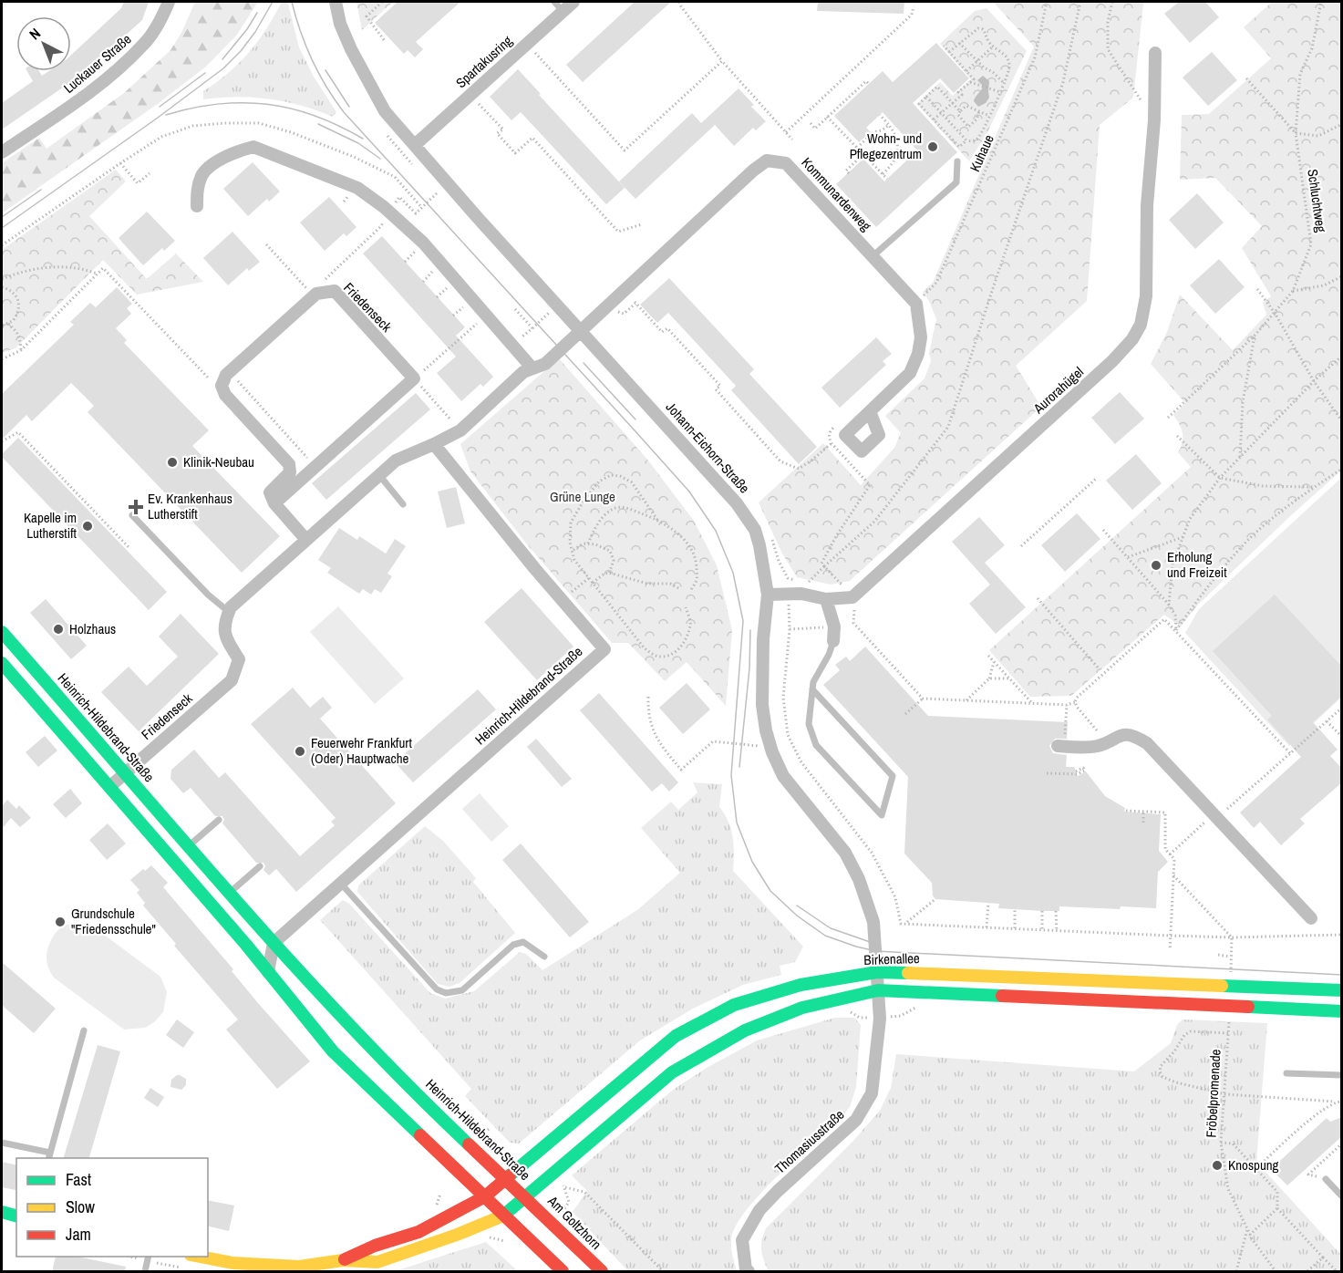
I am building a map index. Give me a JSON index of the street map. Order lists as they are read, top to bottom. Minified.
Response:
{"streets":{"street":["Spartakusring","Luckauer Straße","Kommunardenweg","Friedenseck","Aurorahügel","Johann-Eichorn-Straße","Heinrich-Hildebrand-Straße","Birkenallee","Thomasiusstraße","Am Goltzhorn"],"path":["Kuhaue","Schluchtweg","Fröbelpromenade"]},"crossings":[["Spartakusring","Johann-Eichorn-Straße"],["Kuhaue","Kommunardenweg"],["Kommunardenweg","Johann-Eichorn-Straße"],["Friedenseck","Heinrich-Hildebrand-Straße"],["Johann-Eichorn-Straße","Birkenallee"],["Johann-Eichorn-Straße","Thomasiusstraße"],["Heinrich-Hildebrand-Straße","Birkenallee"],["Heinrich-Hildebrand-Straße","Am Goltzhorn"]],"parks":["Grüne Lunge"],"places":{"other":["Wohn- und Pflegezentrum","Klinik-Neubau","Kapelle im Lutherstift","Erholung und Freizeit","Holzhaus","Feuerwehr Frankfurt (Oder) Hauptwache","Grundschule \"Friedensschule\"","Knospung"],"health":["Ev. Krankenhaus Lutherstift"]},"legend":["Fast","Slow","Jam"],"north":"top left"}
